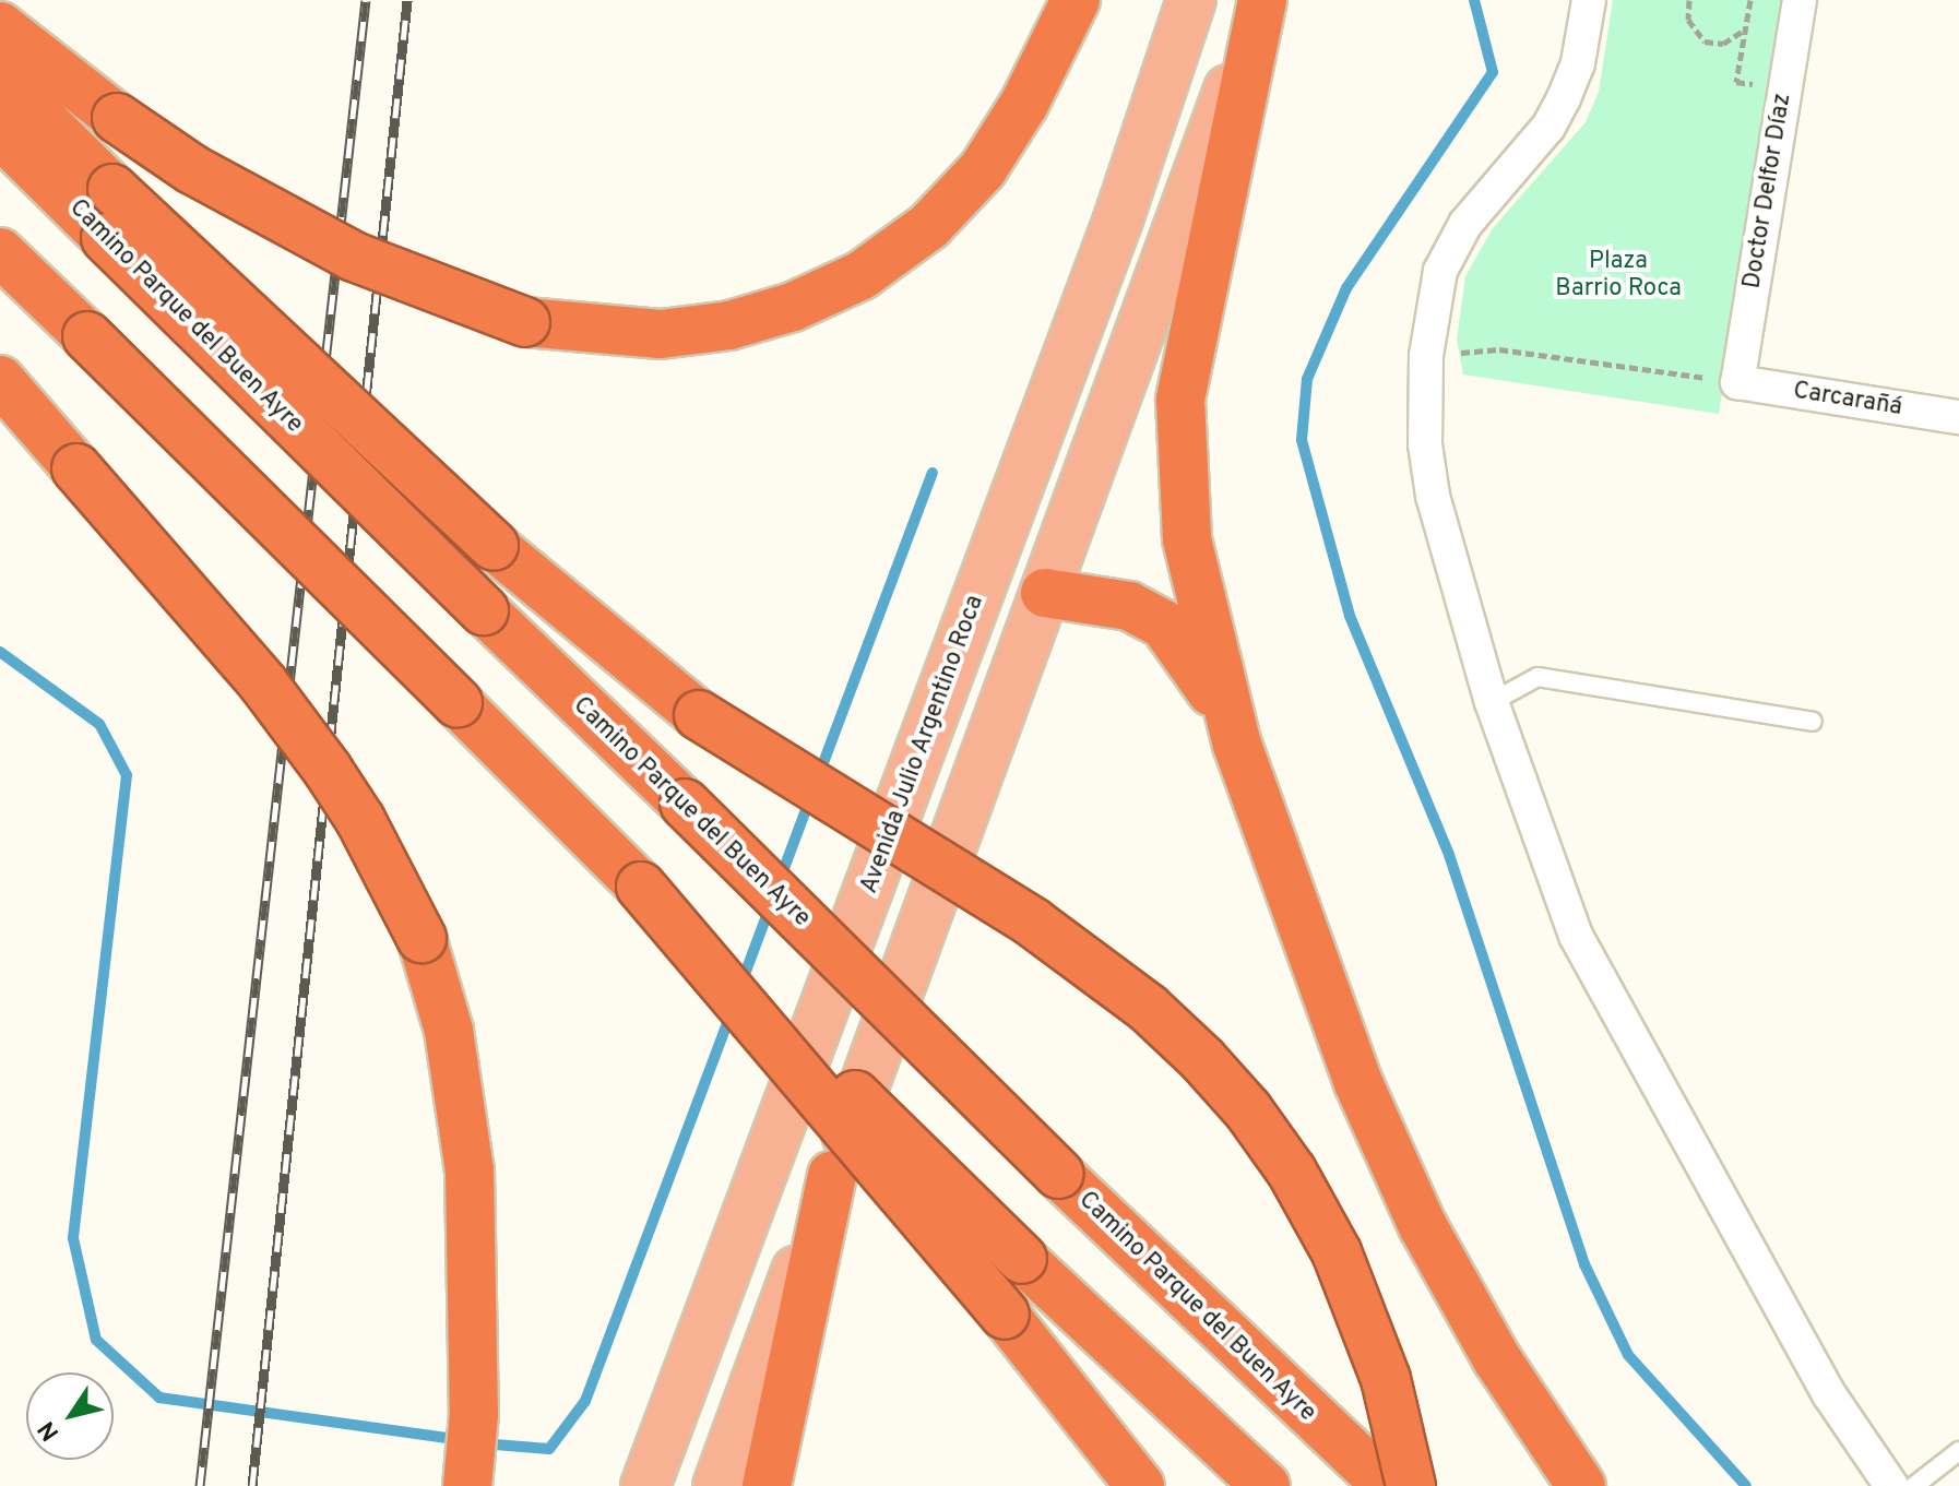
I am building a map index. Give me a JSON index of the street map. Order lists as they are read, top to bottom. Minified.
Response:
{"streets":{"highway":["Camino Parque del Buen Ayre"],"main road":["Avenida Julio Argentino Roca"],"street":["Doctor Delfor Díaz","Carcarañá"]},"crossings":[["Doctor Delfor Díaz","Carcarañá"]],"parks":["Plaza Barrio Roca"],"north":"bottom left"}
